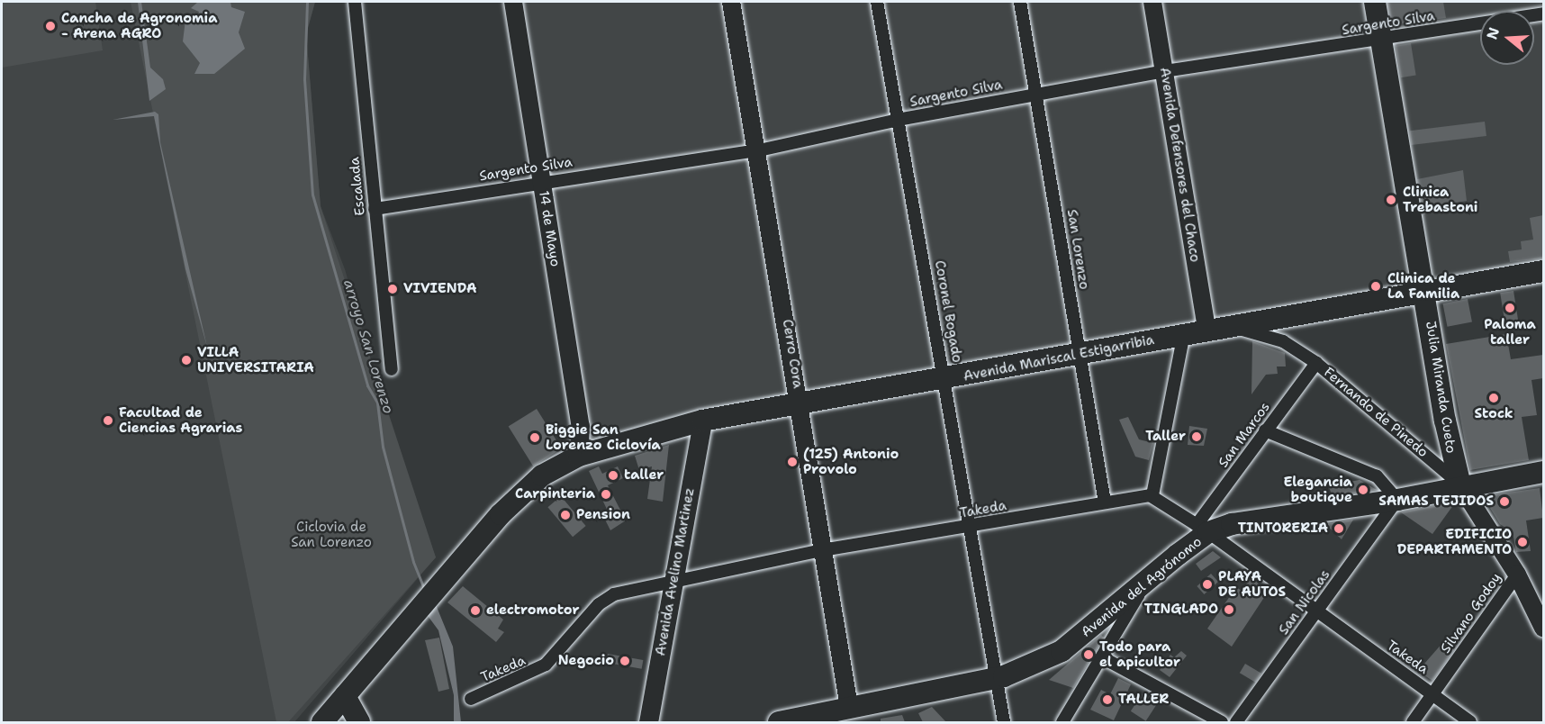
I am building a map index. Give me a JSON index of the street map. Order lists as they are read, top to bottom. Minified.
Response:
{"streets":{"highway":["Avenida Mariscal Estigarribia","Julia Miranda Cueto","Avenida del Agrónomo"],"main road":["Avenida Avelino Martinez"],"street":["Sargento Silva","Avenida Defensores del Chaco","Escalada","14 de Mayo","San Lorenzo","Coronel Bogado","Cerro Cora","Fernando de Pinedo","San Marcos","Takeda","San Nicolas","Silvano Godoy"]},"crossings":[["Sargento Silva","Avenida Defensores del Chaco"],["Sargento Silva","Escalada"],["Sargento Silva","14 de Mayo"],["Sargento Silva","San Lorenzo"],["Sargento Silva","Coronel Bogado"],["Sargento Silva","Cerro Cora"],["Sargento Silva","Julia Miranda Cueto"],["Avenida Defensores del Chaco","Avenida Mariscal Estigarribia"],["Avenida Defensores del Chaco","Fernando de Pinedo"],["14 de Mayo","Avenida Mariscal Estigarribia"],["San Lorenzo","Avenida Mariscal Estigarribia"],["San Lorenzo","Takeda"],["Coronel Bogado","Avenida Mariscal Estigarribia"],["Coronel Bogado","Takeda"],["Coronel Bogado","Avenida del Agrónomo"],["Cerro Cora","Avenida Mariscal Estigarribia"],["Cerro Cora","Takeda"],["Cerro Cora","Avenida del Agrónomo"],["Avenida Mariscal Estigarribia","Julia Miranda Cueto"],["Avenida Mariscal Estigarribia","Fernando de Pinedo"],["Avenida Mariscal Estigarribia","Avenida Avelino Martinez"],["Julia Miranda Cueto","Fernando de Pinedo"],["Julia Miranda Cueto","Avenida del Agrónomo"],["Fernando de Pinedo","San Marcos"],["Fernando de Pinedo","Avenida del Agrónomo"],["Fernando de Pinedo","Silvano Godoy"],["San Marcos","Takeda"],["San Marcos","Avenida del Agrónomo"],["Takeda","Avenida Avelino Martinez"],["Takeda","Avenida del Agrónomo"],["Takeda","San Nicolas"],["Takeda","Silvano Godoy"],["Avenida del Agrónomo","San Nicolas"]],"water":["arroyo San Lorenzo"],"parks":["Ciclovia de San Lorenzo"],"places":["Cancha de Agronomia - Arena AGRO","Clinica Trebastoni","Clinica de La Familia","VIVIENDA","Paloma taller","VILLA UNIVERSITARIA","Stock","Facultad de Ciencias Agrarias","Taller","Biggie San Lorenzo Ciclovía","(125) Antonio Provolo","taller","Elegancia boutique","Carpinteria","SAMAS TEJIDOS","Pension","TINTORERIA","EDIFICIO DEPARTAMENTO","PLAYA DE AUTOS","TINGLADO","electromotor","Todo para el apicultor","Negocio","TALLER"],"north":"left"}
